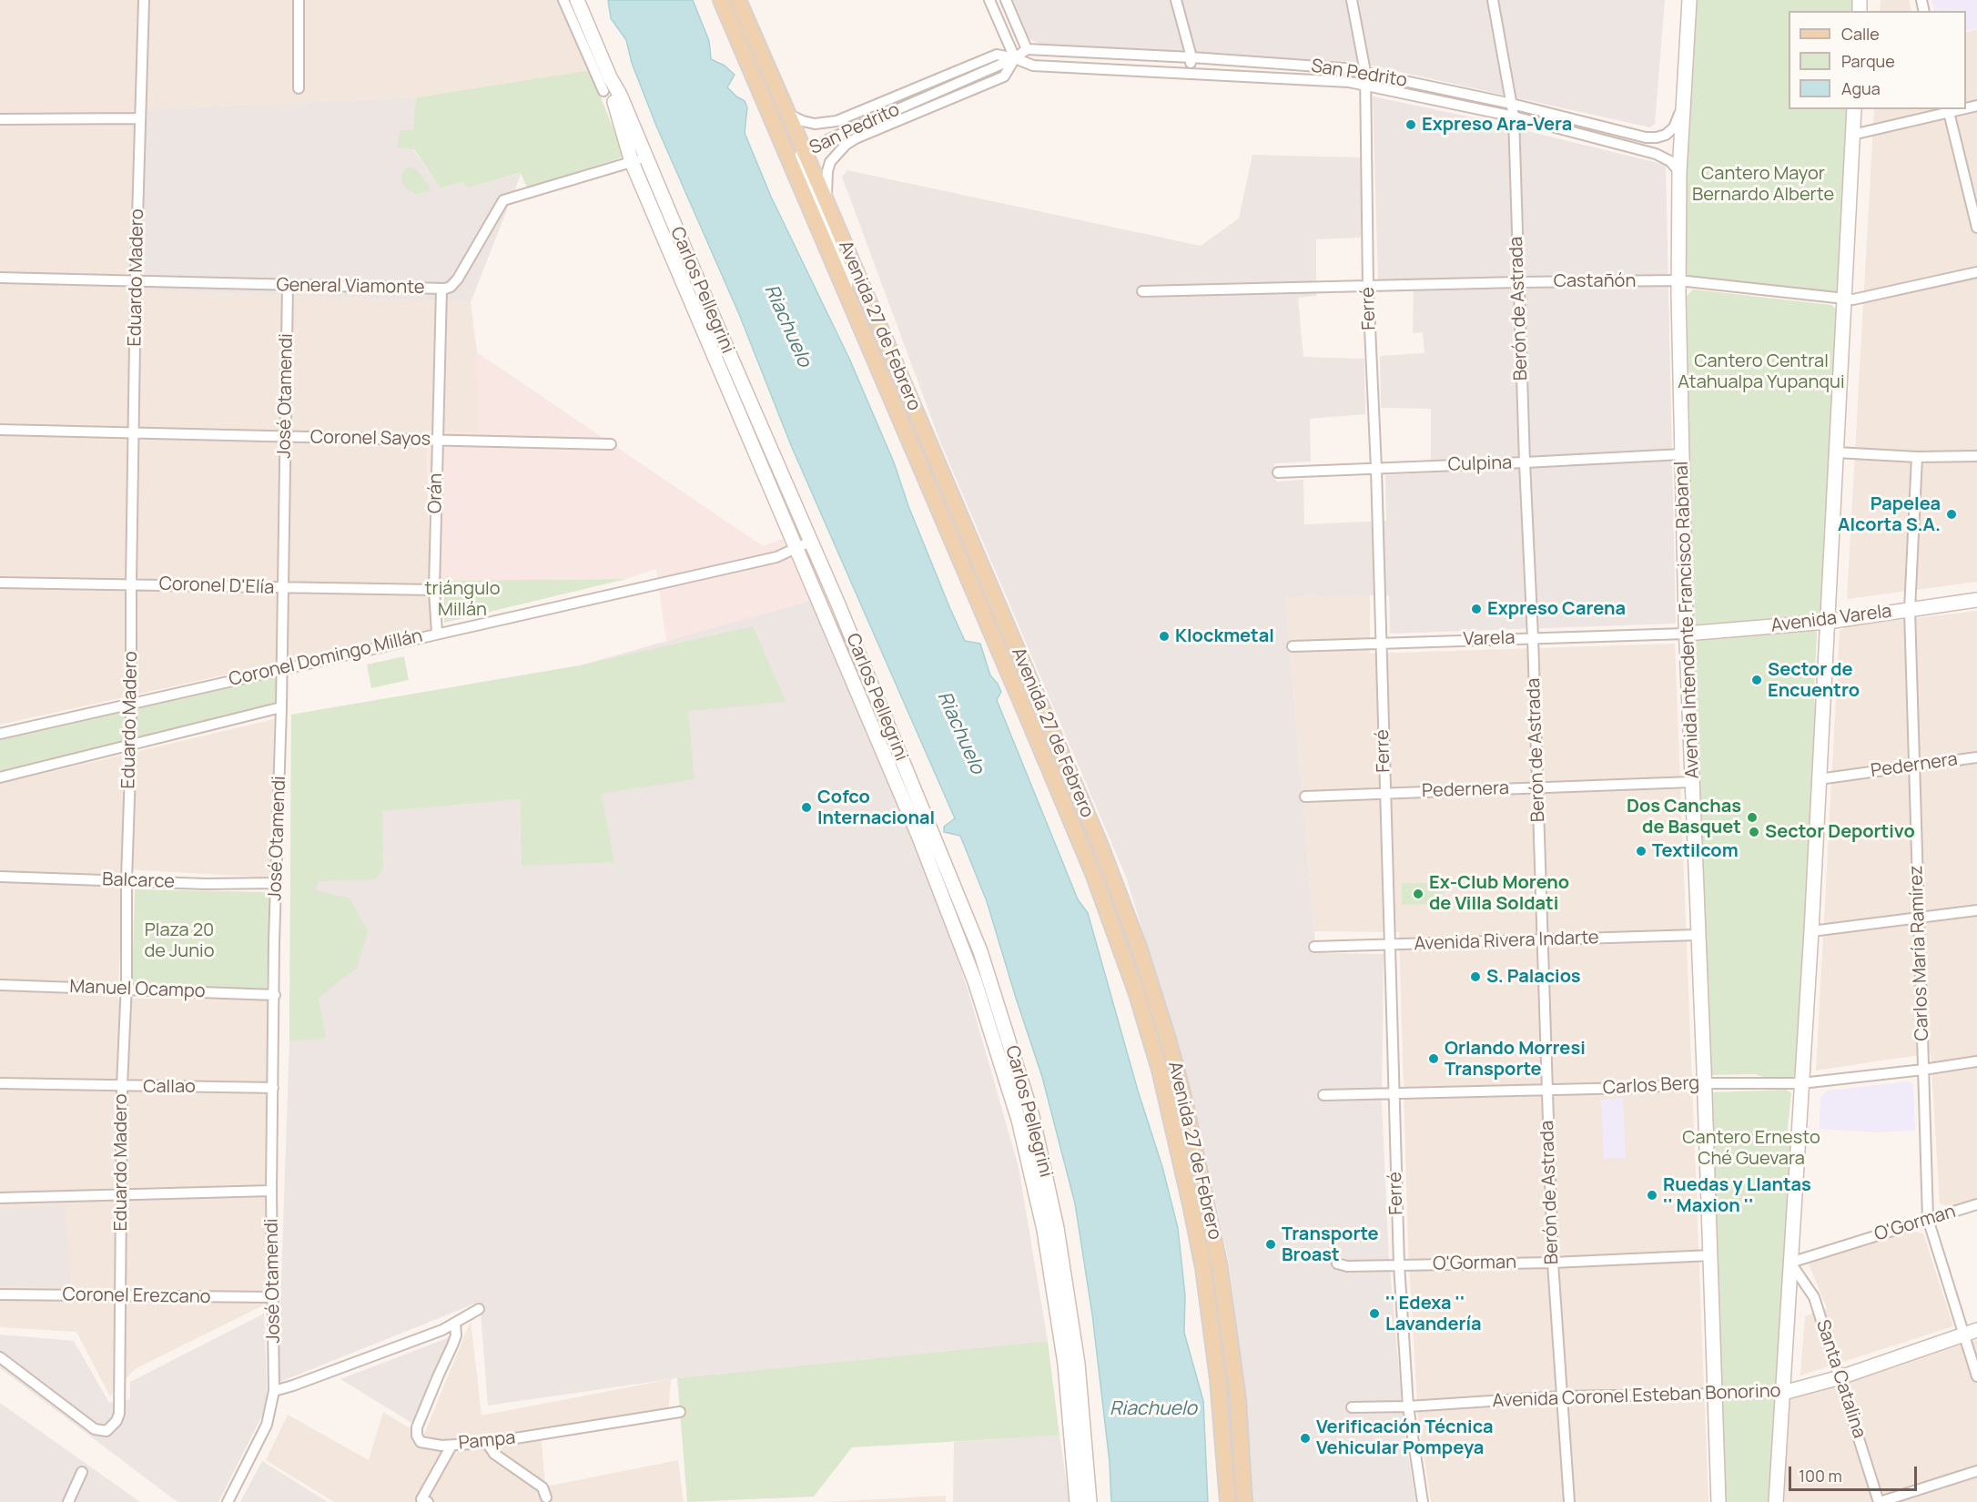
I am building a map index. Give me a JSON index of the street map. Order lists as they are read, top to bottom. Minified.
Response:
{"streets":{"main road":["Carlos Pellegrini","Avenida 27 de Febrero","Avenida Varela","Avenida Intendente Francisco Rabanal","Avenida Coronel Esteban Bonorino"],"street":["San Pedrito","Eduardo Madero","Castañón","General Viamonte","Ferré","Berón de Astrada","José Otamendi","Coronel Sayos","Culpina","Orán","Coronel D'Elía","Varela","Coronel Domingo Millán","Pedernera","Balcarce","Avenida Rivera Indarte","Carlos María Ramírez","Manuel Ocampo","Carlos Berg","Callao","O'Gorman","Coronel Erezcano","Santa Catalina","Pampa"]},"crossings":[["San Pedrito","Ferré"],["San Pedrito","Berón de Astrada"],["San Pedrito","Avenida 27 de Febrero"],["San Pedrito","Avenida Intendente Francisco Rabanal"],["Eduardo Madero","General Viamonte"],["Eduardo Madero","Coronel Sayos"],["Eduardo Madero","Coronel D'Elía"],["Eduardo Madero","Coronel Domingo Millán"],["Eduardo Madero","Balcarce"],["Eduardo Madero","Manuel Ocampo"],["Eduardo Madero","Callao"],["Eduardo Madero","Coronel Erezcano"],["Castañón","Ferré"],["Castañón","Berón de Astrada"],["Castañón","Avenida Intendente Francisco Rabanal"],["General Viamonte","Carlos Pellegrini"],["General Viamonte","José Otamendi"],["General Viamonte","Orán"],["Carlos Pellegrini","Coronel Domingo Millán"],["Ferré","Culpina"],["Ferré","Varela"],["Ferré","Pedernera"],["Ferré","Avenida Rivera Indarte"],["Ferré","Carlos Berg"],["Ferré","O'Gorman"],["Ferré","Avenida Coronel Esteban Bonorino"],["Berón de Astrada","Culpina"],["Berón de Astrada","Varela"],["Berón de Astrada","Pedernera"],["Berón de Astrada","Avenida Rivera Indarte"],["Berón de Astrada","Carlos Berg"],["Berón de Astrada","O'Gorman"],["Berón de Astrada","Avenida Coronel Esteban Bonorino"],["José Otamendi","Coronel Sayos"],["José Otamendi","Coronel D'Elía"],["José Otamendi","Coronel Domingo Millán"],["José Otamendi","Balcarce"],["José Otamendi","Manuel Ocampo"],["José Otamendi","Callao"],["José Otamendi","Coronel Erezcano"],["Coronel Sayos","Orán"],["Culpina","Avenida Intendente Francisco Rabanal"],["Orán","Coronel D'Elía"],["Orán","Coronel Domingo Millán"],["Avenida Varela","Avenida Intendente Francisco Rabanal"],["Avenida Varela","Varela"],["Avenida Varela","Carlos María Ramírez"],["Avenida Intendente Francisco Rabanal","Varela"],["Avenida Intendente Francisco Rabanal","Pedernera"],["Avenida Intendente Francisco Rabanal","Avenida Rivera Indarte"],["Avenida Intendente Francisco Rabanal","Carlos Berg"],["Avenida Intendente Francisco Rabanal","O'Gorman"],["Avenida Intendente Francisco Rabanal","Avenida Coronel Esteban Bonorino"],["Pedernera","Carlos María Ramírez"],["Carlos María Ramírez","Carlos Berg"],["Carlos María Ramírez","O'Gorman"],["Carlos María Ramírez","Avenida Coronel Esteban Bonorino"],["O'Gorman","Santa Catalina"],["Santa Catalina","Avenida Coronel Esteban Bonorino"]],"water":["Riachuelo"],"parks":["Cantero Mayor Bernardo Alberte","Cantero Central Atahualpa Yupanqui","triángulo Millán","Plaza 20 de Junio","Cantero Ernesto Ché Guevara"],"places":["Expreso Ara-Vera","Papelea Alcorta S.A.","Expreso Carena","Klockmetal","Sector de Encuentro","Cofco Internacional","Dos Canchas de Basquet","Sector Deportivo","Textilcom","Ex-Club Moreno de Villa Soldati","S. Palacios","Orlando Morresi Transporte","Ruedas y Llantas '' Maxion ''","Transporte Broast","'' Edexa '' Lavandería","Verificación Técnica Vehicular Pompeya"],"legend":["Calle","Parque","Agua"],"scale_bar":"100 m"}
